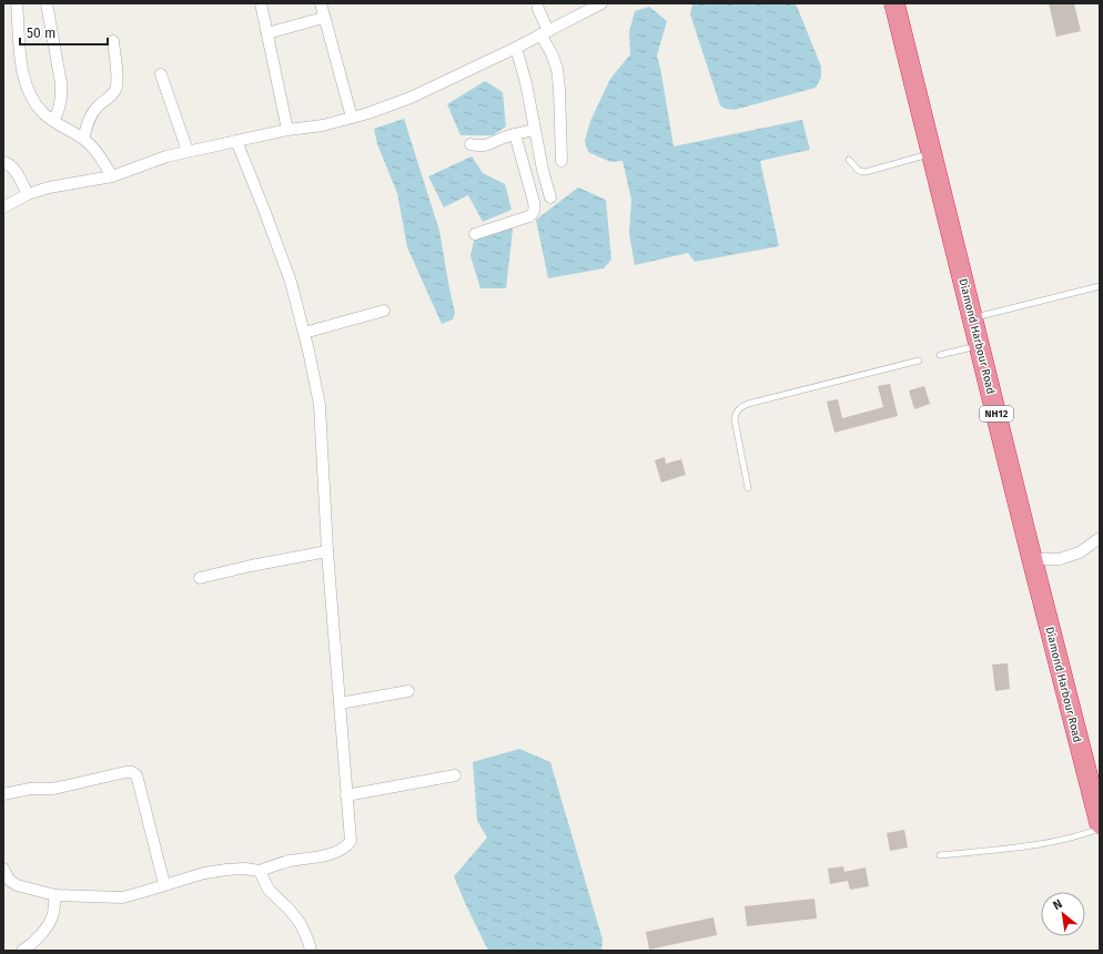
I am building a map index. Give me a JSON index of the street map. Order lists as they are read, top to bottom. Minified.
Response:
{"streets":{"highway":["Diamond Harbour Road","NH12"]},"scale_bar":"50 m","north":"top left"}
